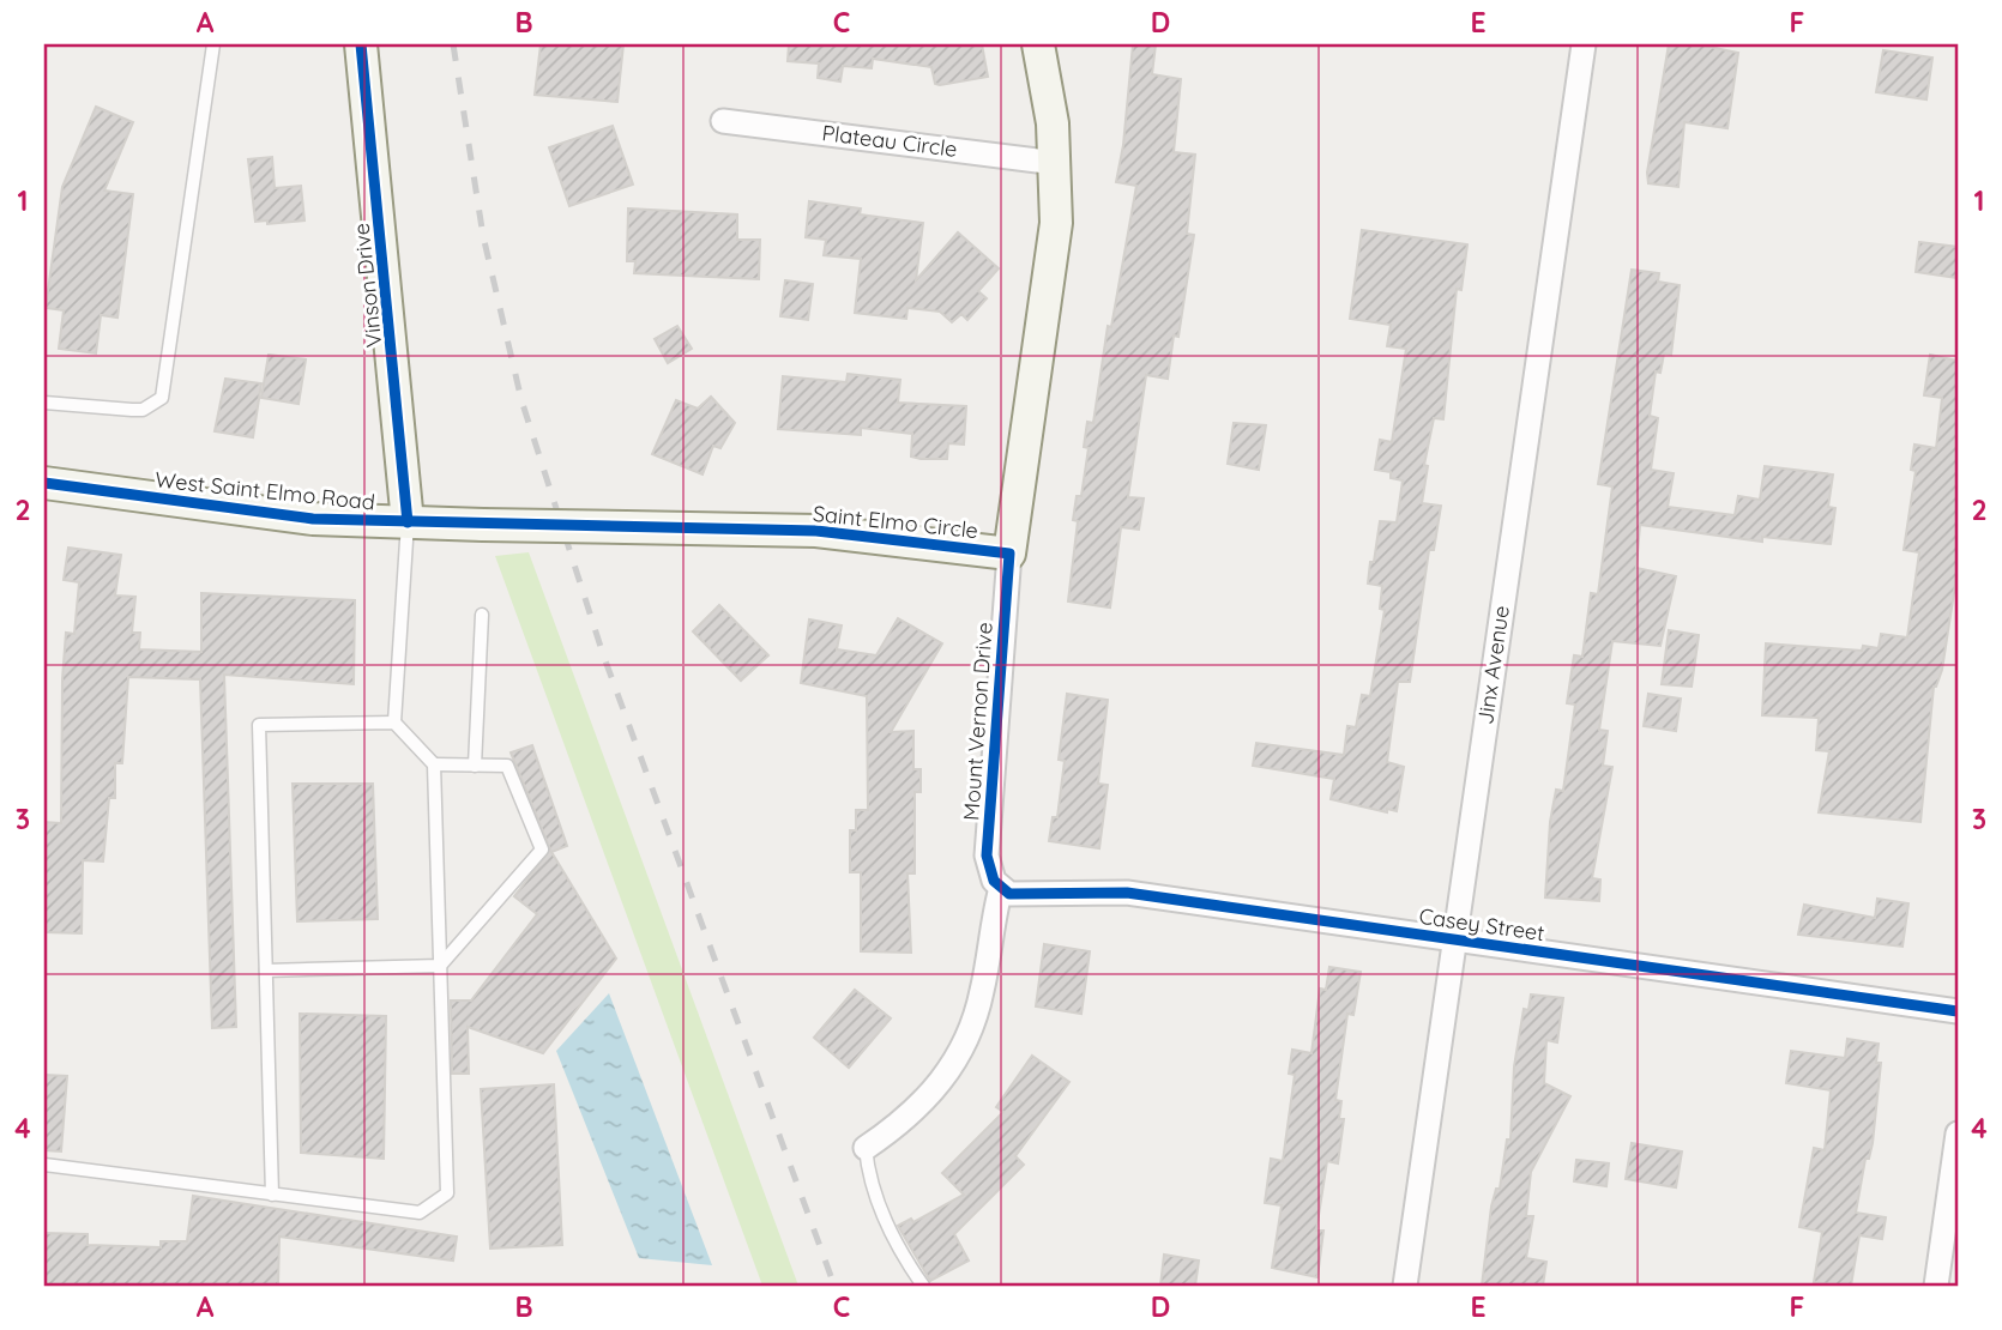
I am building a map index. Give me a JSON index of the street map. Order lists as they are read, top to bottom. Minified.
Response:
{"streets":{"street":["Plateau Circle","Vinson Drive","West Saint Elmo Road","Saint Elmo Circle","Jinx Avenue","Mount Vernon Drive","Casey Street"]},"crossings":[["Plateau Circle","Mount Vernon Drive"],["Vinson Drive","West Saint Elmo Road"],["West Saint Elmo Road","Saint Elmo Circle"],["Saint Elmo Circle","Mount Vernon Drive"],["Jinx Avenue","Casey Street"],["Mount Vernon Drive","Casey Street"]],"grid":{"columns":["A","B","C","D","E","F"],"rows":["1","2","3","4"]}}
